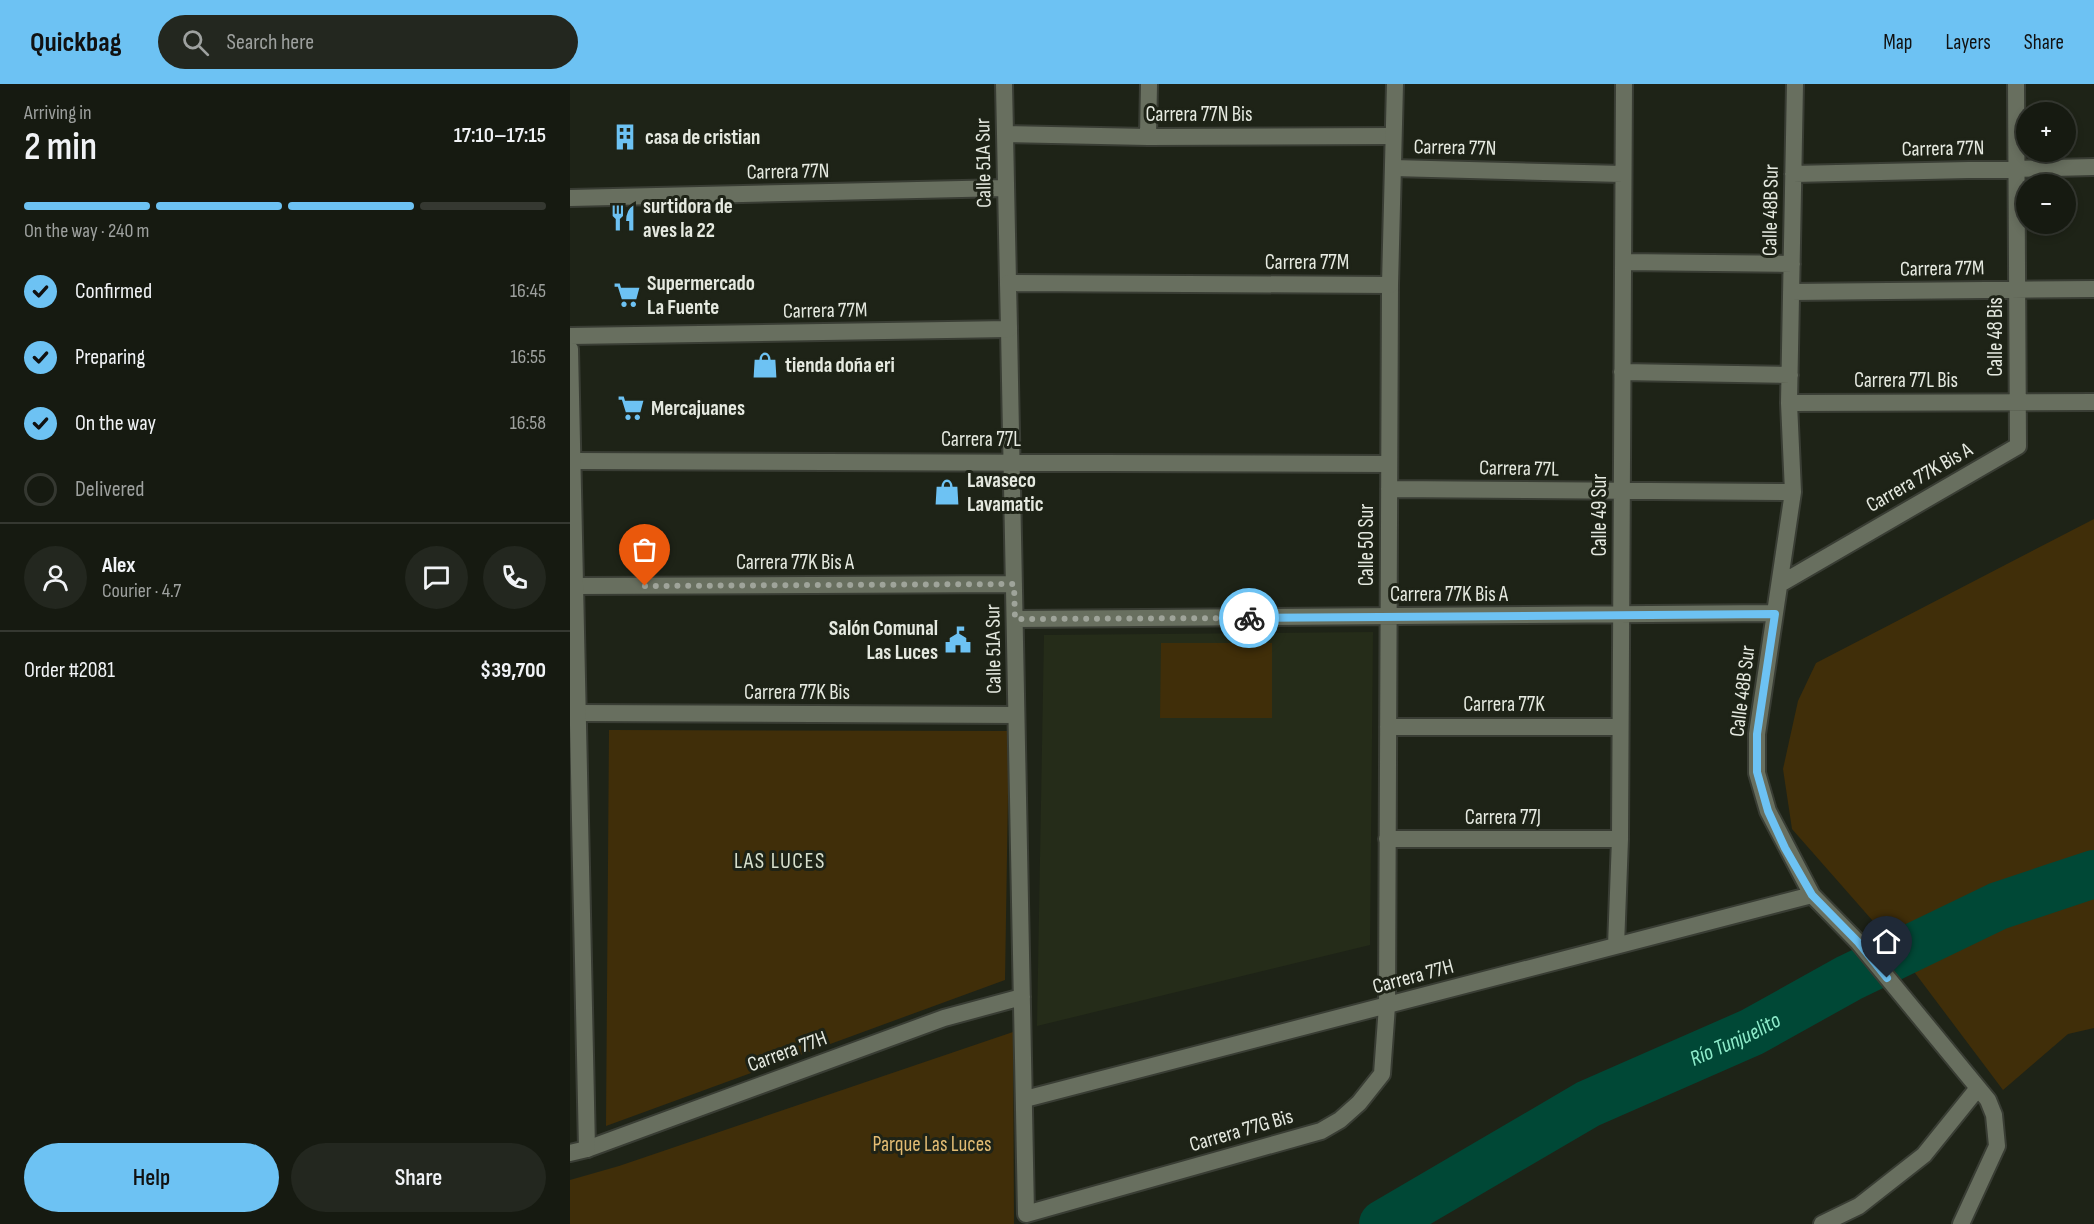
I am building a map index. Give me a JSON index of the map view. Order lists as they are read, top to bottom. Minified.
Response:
{"streets":{"street":["Carrera 77N Bis","Carrera 77N","Calle 51A Sur","Calle 48B Sur","Carrera 77M","Calle 48 Bis","Carrera 77L Bis","Carrera 77L","Carrera 77K Bis A","Calle 49 Sur","Calle 50 Sur","Carrera 77K Bis","Carrera 77K","Carrera 77J","Carrera 77H","Carrera 77G Bis"]},"crossings":[["Carrera 77N Bis","Calle 51A Sur"],["Carrera 77N Bis","Calle 50 Sur"],["Carrera 77N","Calle 51A Sur"],["Carrera 77N","Calle 48B Sur"],["Carrera 77N","Calle 48 Bis"],["Carrera 77N","Calle 49 Sur"],["Carrera 77N","Calle 50 Sur"],["Calle 51A Sur","Carrera 77M"],["Calle 51A Sur","Carrera 77L"],["Calle 51A Sur","Carrera 77K Bis A"],["Calle 51A Sur","Carrera 77K Bis"],["Calle 51A Sur","Carrera 77H"],["Calle 51A Sur","Carrera 77G Bis"],["Calle 48B Sur","Carrera 77M"],["Calle 48B Sur","Carrera 77L Bis"],["Calle 48B Sur","Carrera 77L"],["Calle 48B Sur","Carrera 77K Bis A"],["Calle 48B Sur","Carrera 77H"],["Carrera 77M","Calle 48 Bis"],["Carrera 77M","Calle 50 Sur"],["Calle 48 Bis","Carrera 77L Bis"],["Calle 48 Bis","Carrera 77K Bis A"],["Carrera 77L","Calle 49 Sur"],["Carrera 77L","Calle 50 Sur"],["Carrera 77K Bis A","Calle 49 Sur"],["Carrera 77K Bis A","Calle 50 Sur"],["Calle 49 Sur","Carrera 77K"],["Calle 49 Sur","Carrera 77J"],["Calle 49 Sur","Carrera 77H"],["Calle 50 Sur","Carrera 77K"],["Calle 50 Sur","Carrera 77J"],["Calle 50 Sur","Carrera 77H"],["Calle 50 Sur","Carrera 77G Bis"],["Carrera 77H","Carrera 77G Bis"]],"districts":["LAS LUCES"],"water":["Río Tunjuelito"],"parks":["Parque Las Luces"],"places":{"building":["casa de cristian"],"restaurant":["surtidora de aves la 22"],"supermarket":["Supermercado La Fuente","Mercajuanes"],"shop":["tienda doña eri","Lavaseco Lavamatic"],"public building":["Salón Comunal Las Luces"]},"page":{"header":"Quickbag","search":"Search here","nav":["Map","Layers","Share"],"heading":["2 min","Arriving in","17:10–17:15"],"panel":["Alex","Courier · 4.7","Order #2081","$39,700"],"map_buttons":["+","−"],"bar":"On the way · 240 m","list":[["Confirmed","16:45"],["Preparing","16:55"],["On the way","16:58"],"Delivered"],"buttons":["Help","Share"]}}
